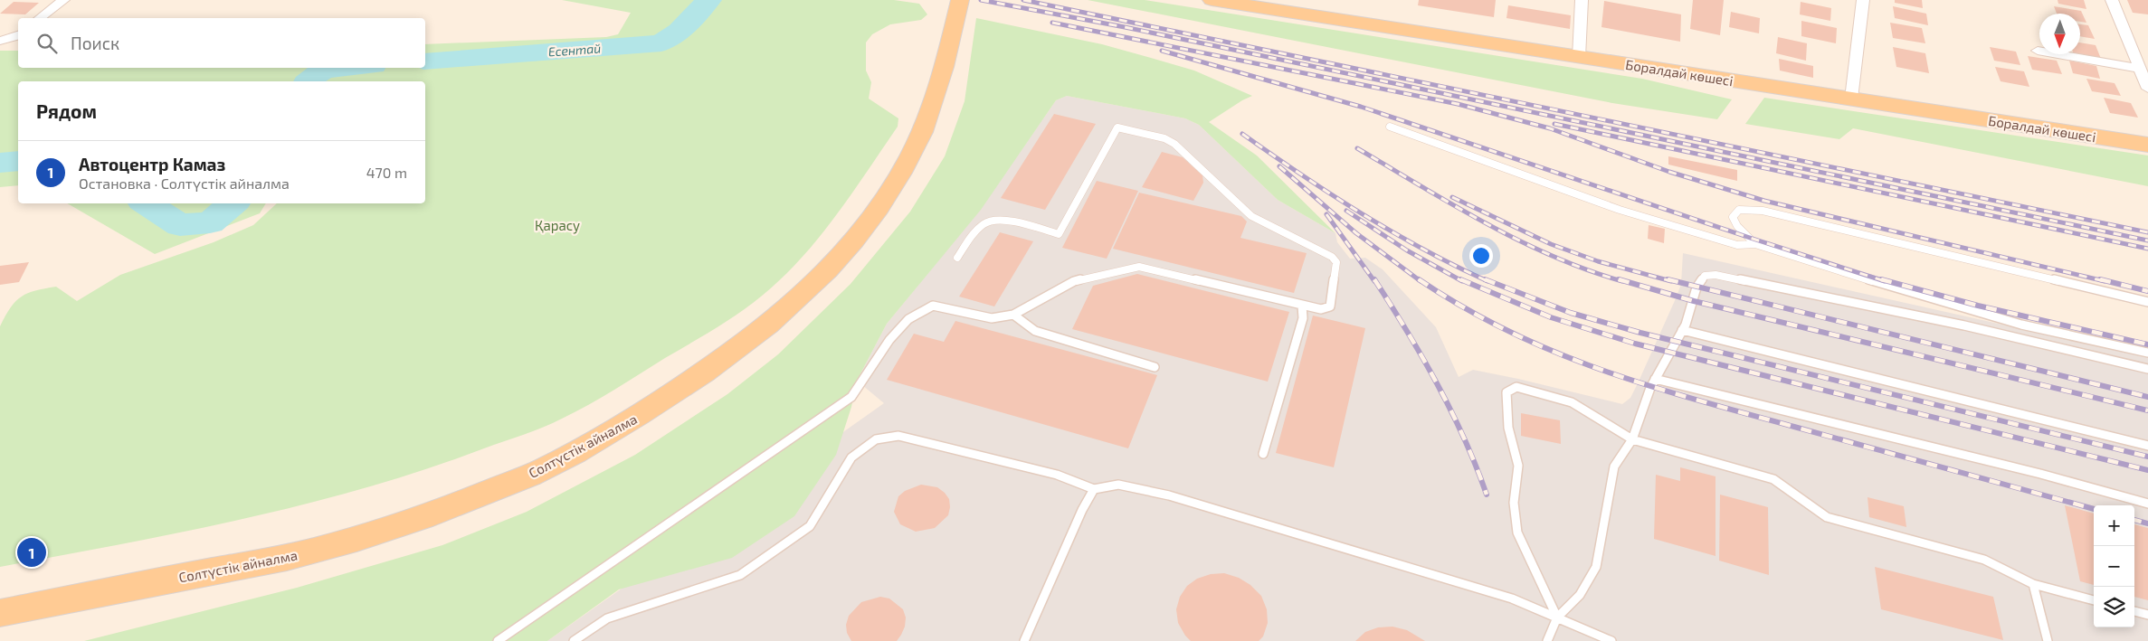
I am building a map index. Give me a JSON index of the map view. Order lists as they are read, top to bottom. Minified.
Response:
{"streets":{"main road":["Боралдай көшесі","Солтүстік айналма"]},"water":["Есентай"],"parks":["Қарасу"],"north":"bottom","page":{"search":"Поиск","heading":"Рядом","list":[{"mark":"1","name":"Автоцентр Камаз","note":"Остановка · Солтүстік айналма","value":"470 m"}],"map_buttons":["+","−"],"pins":"1"}}
